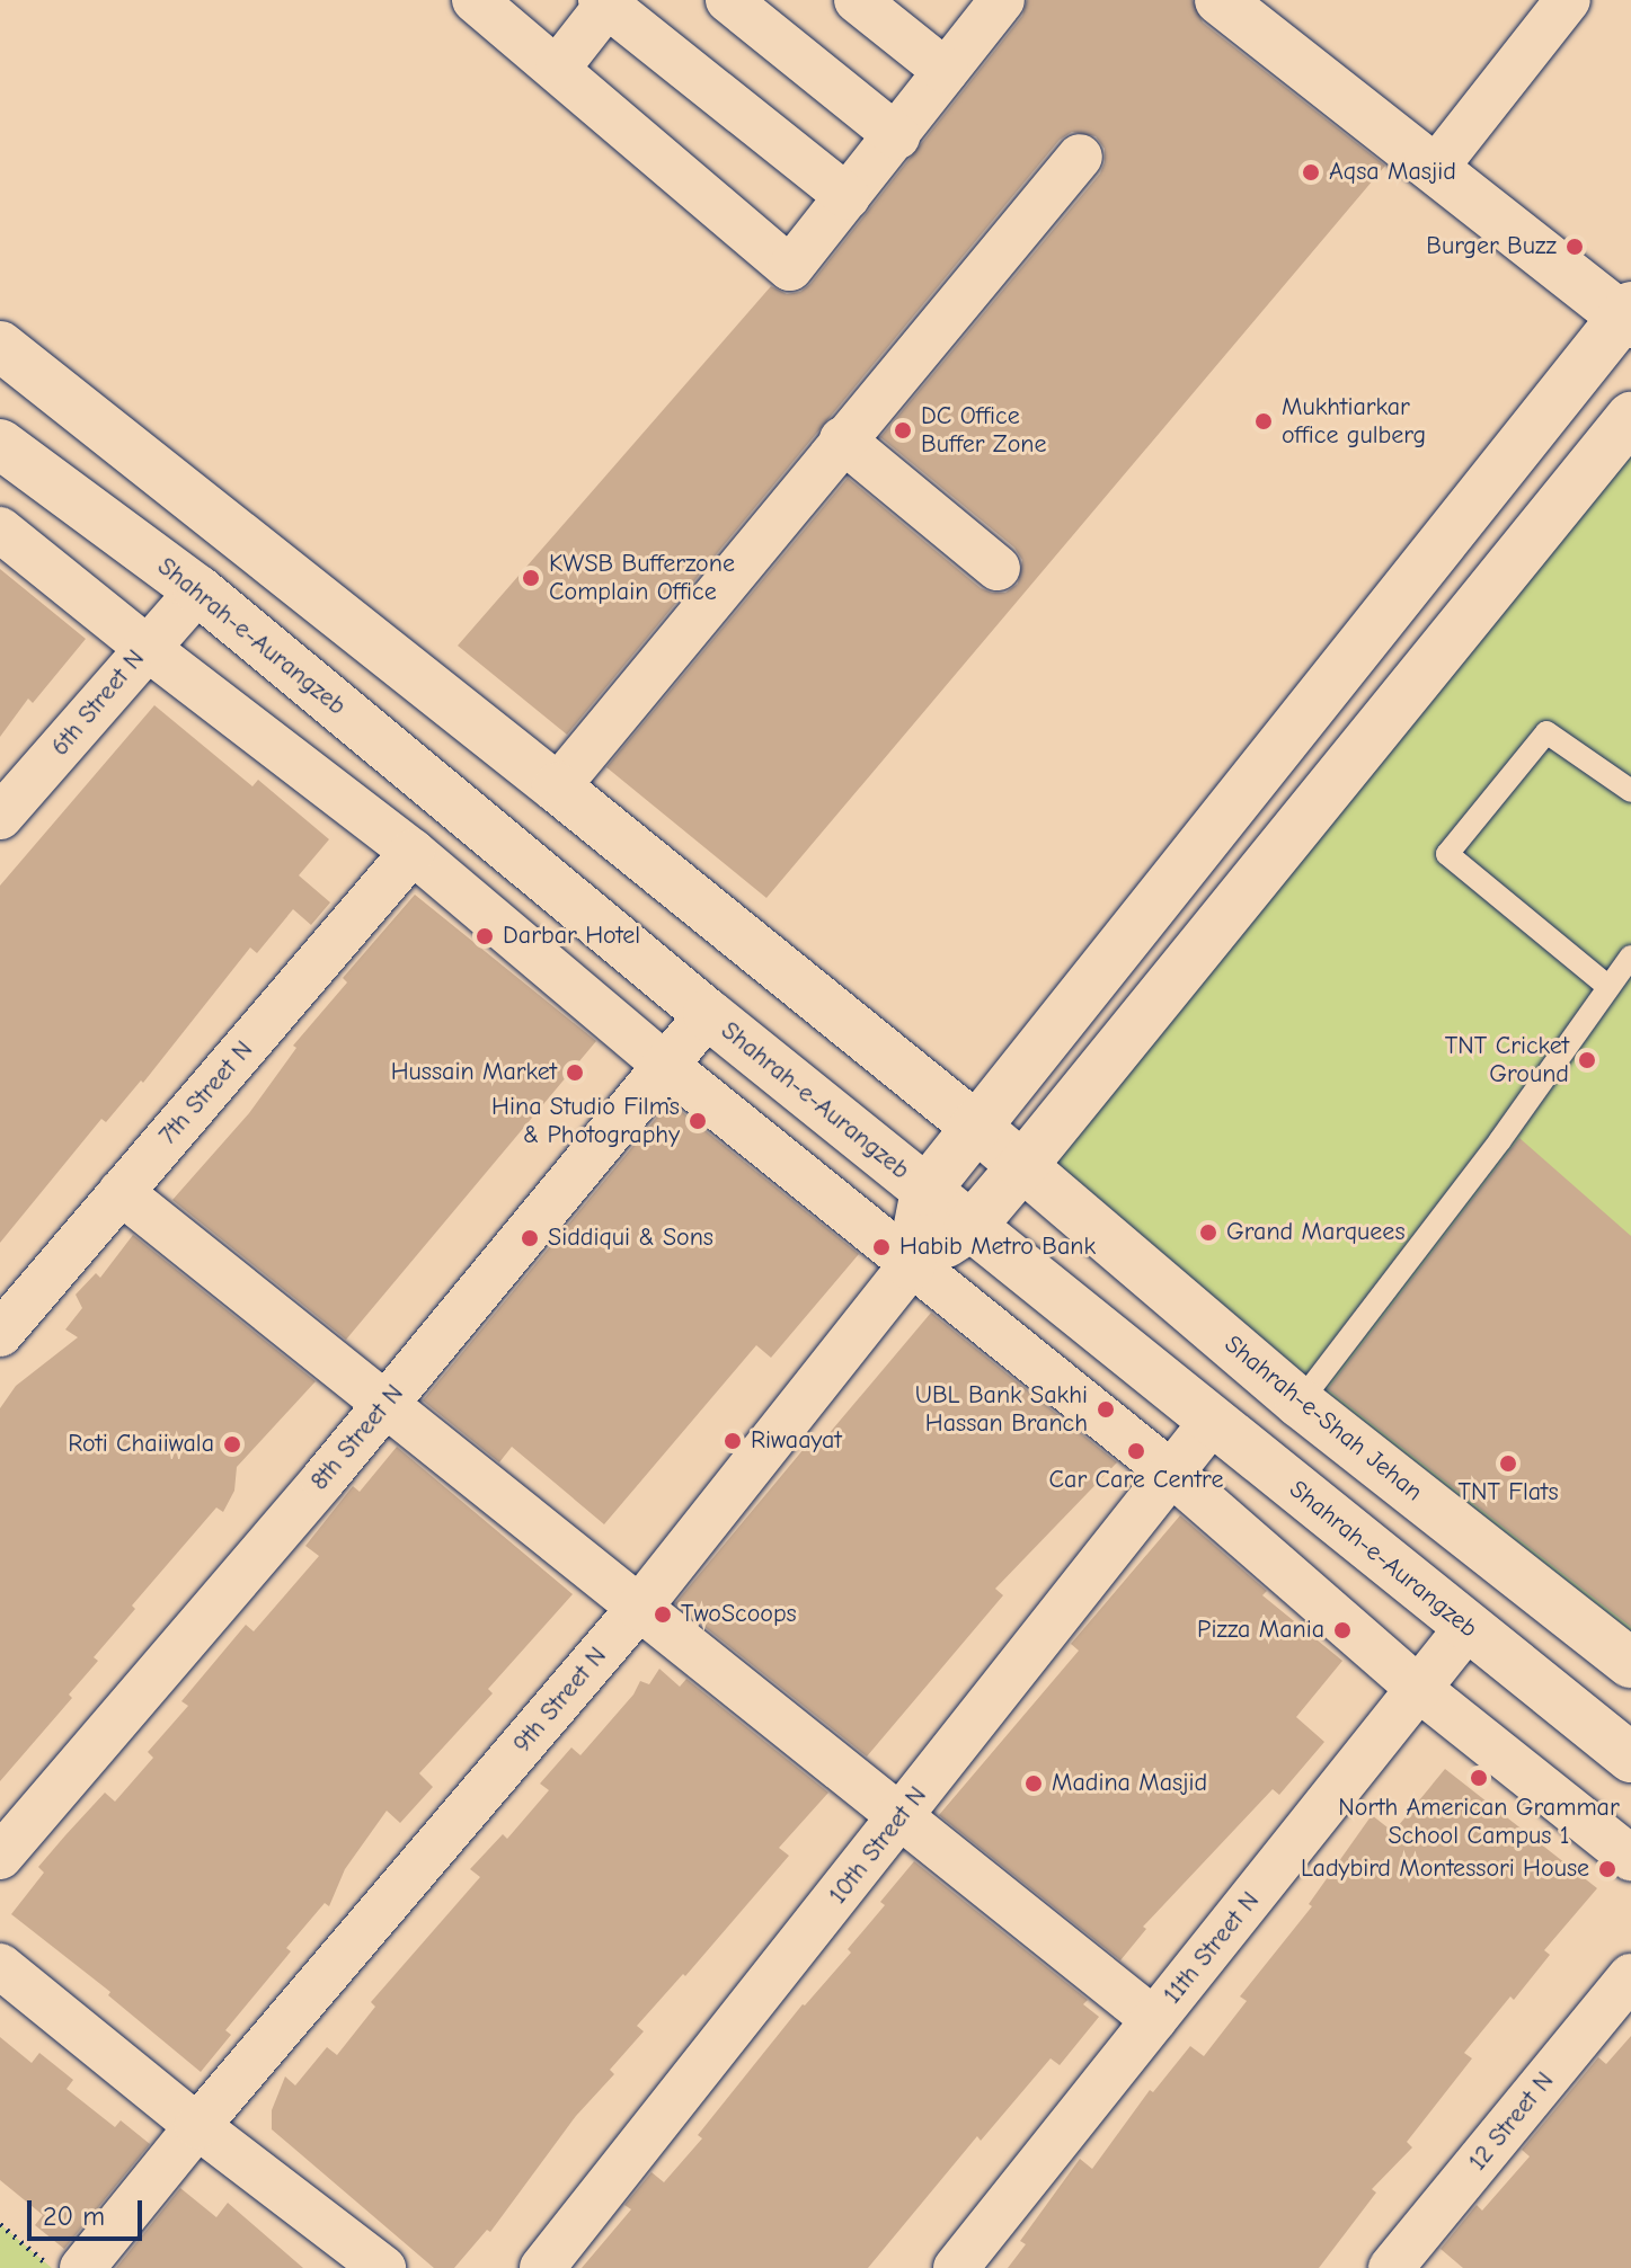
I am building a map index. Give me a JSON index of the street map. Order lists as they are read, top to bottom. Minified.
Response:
{"streets":{"main road":["Shahrah-e-Aurangzeb","Shahrah-e-Shah Jehan"],"street":["6th Street N","7th Street N","8th Street N","9th Street N","10th Street N","11th Street N","12 Street N"]},"crossings":[["Shahrah-e-Aurangzeb","6th Street N"],["Shahrah-e-Aurangzeb","8th Street N"],["Shahrah-e-Aurangzeb","10th Street N"],["Shahrah-e-Aurangzeb","11th Street N"]],"places":["Aqsa Masjid","Burger Buzz","Mukhtiarkar office gulberg","DC Office Buffer Zone","KWSB Bufferzone Complain Office","Darbar Hotel","TNT Cricket Ground","Hussain Market","Hina Studio Films & Photography","Grand Marquees","Siddiqui & Sons","Habib Metro Bank","UBL Bank Sakhi Hassan Branch","Riwaayat","Roti Chaiiwala","Car Care Centre","TNT Flats","TwoScoops","Pizza Mania","North American Grammar School Campus 1","Madina Masjid","Ladybird Montessori House"],"scale_bar":"20 m"}
